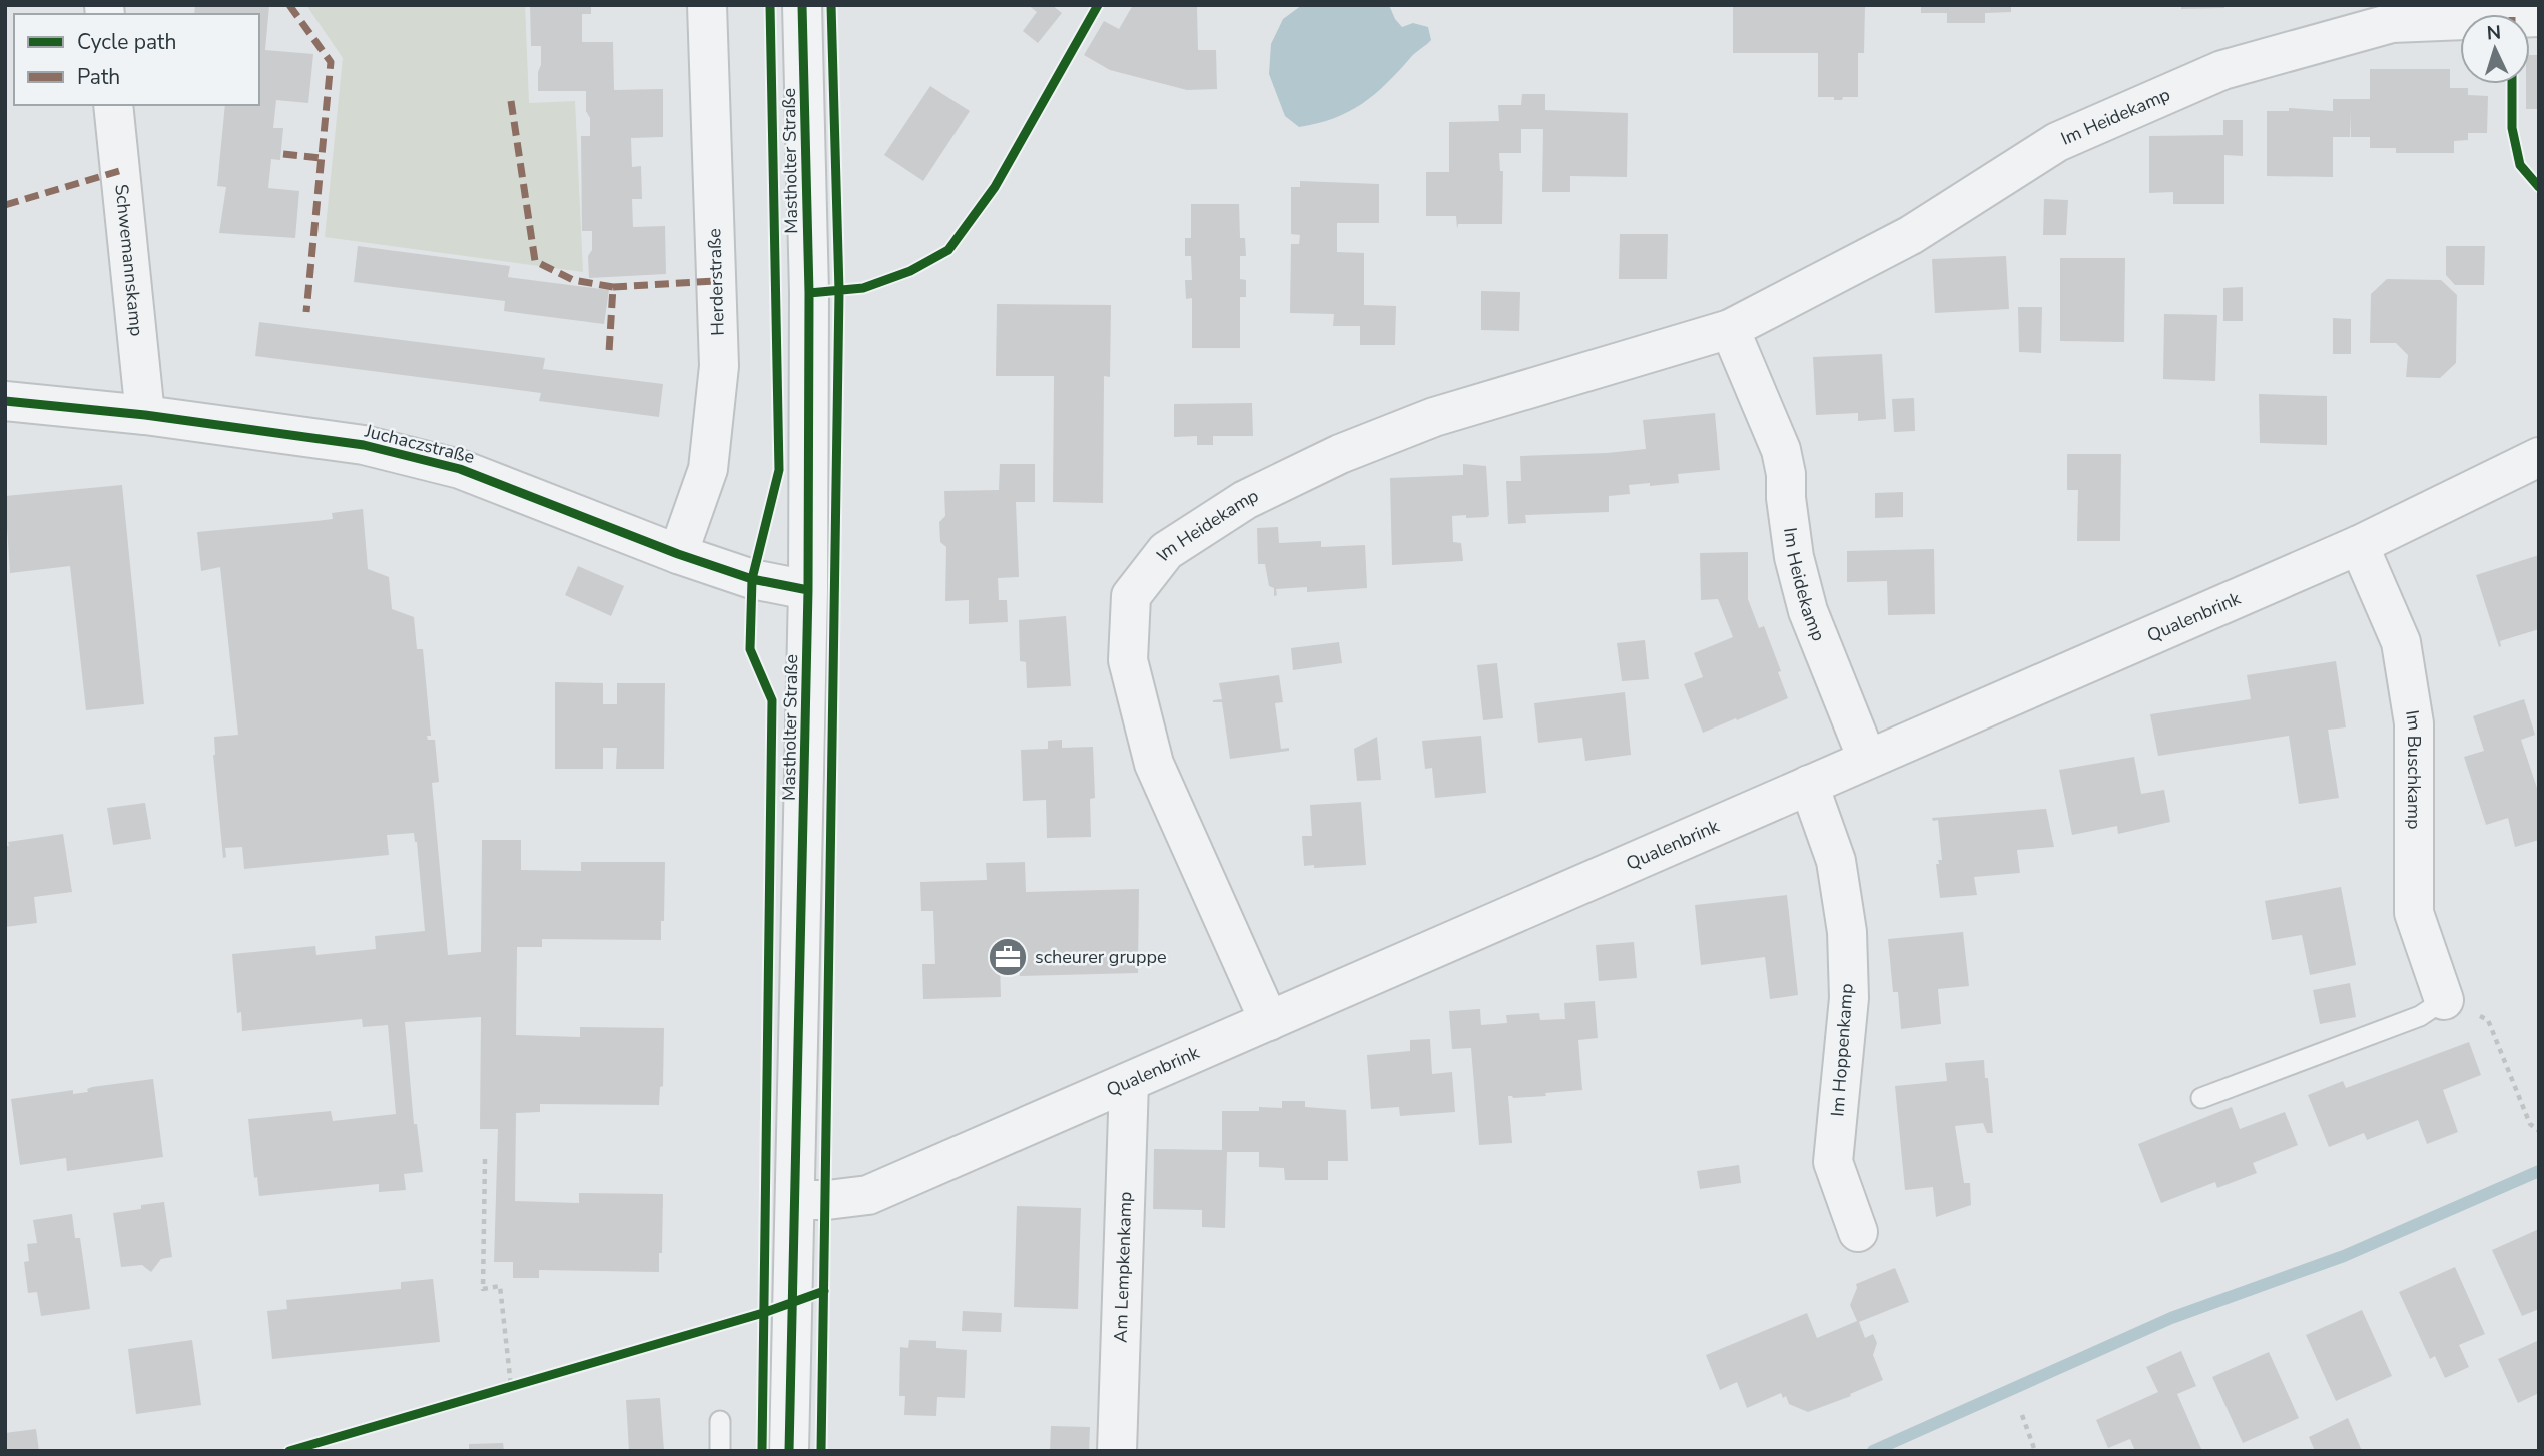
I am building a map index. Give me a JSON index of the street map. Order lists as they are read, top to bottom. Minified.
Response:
{"streets":{"street":["Im Heidekamp","Mastholter Straße","Schwemannskamp","Herderstraße","Juchaczstraße","Qualenbrink","Im Buschkamp","Im Hoppenkamp","Am Lempkenkamp"]},"crossings":[["Im Heidekamp","Qualenbrink"],["Mastholter Straße","Juchaczstraße"],["Mastholter Straße","Qualenbrink"],["Schwemannskamp","Juchaczstraße"],["Herderstraße","Juchaczstraße"],["Qualenbrink","Im Buschkamp"],["Qualenbrink","Im Hoppenkamp"],["Qualenbrink","Am Lempkenkamp"]],"places":{"office":["scheurer gruppe"]},"legend":["Cycle path","Path"],"north":"top"}
